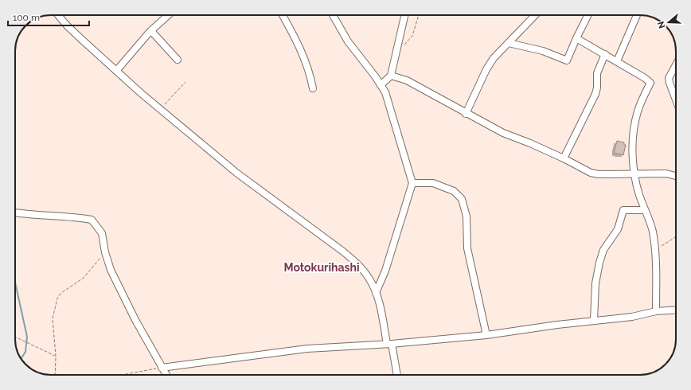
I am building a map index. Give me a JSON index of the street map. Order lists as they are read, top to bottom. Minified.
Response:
{"districts":["Motokurihashi"],"scale_bar":"100 m","north":"left"}
